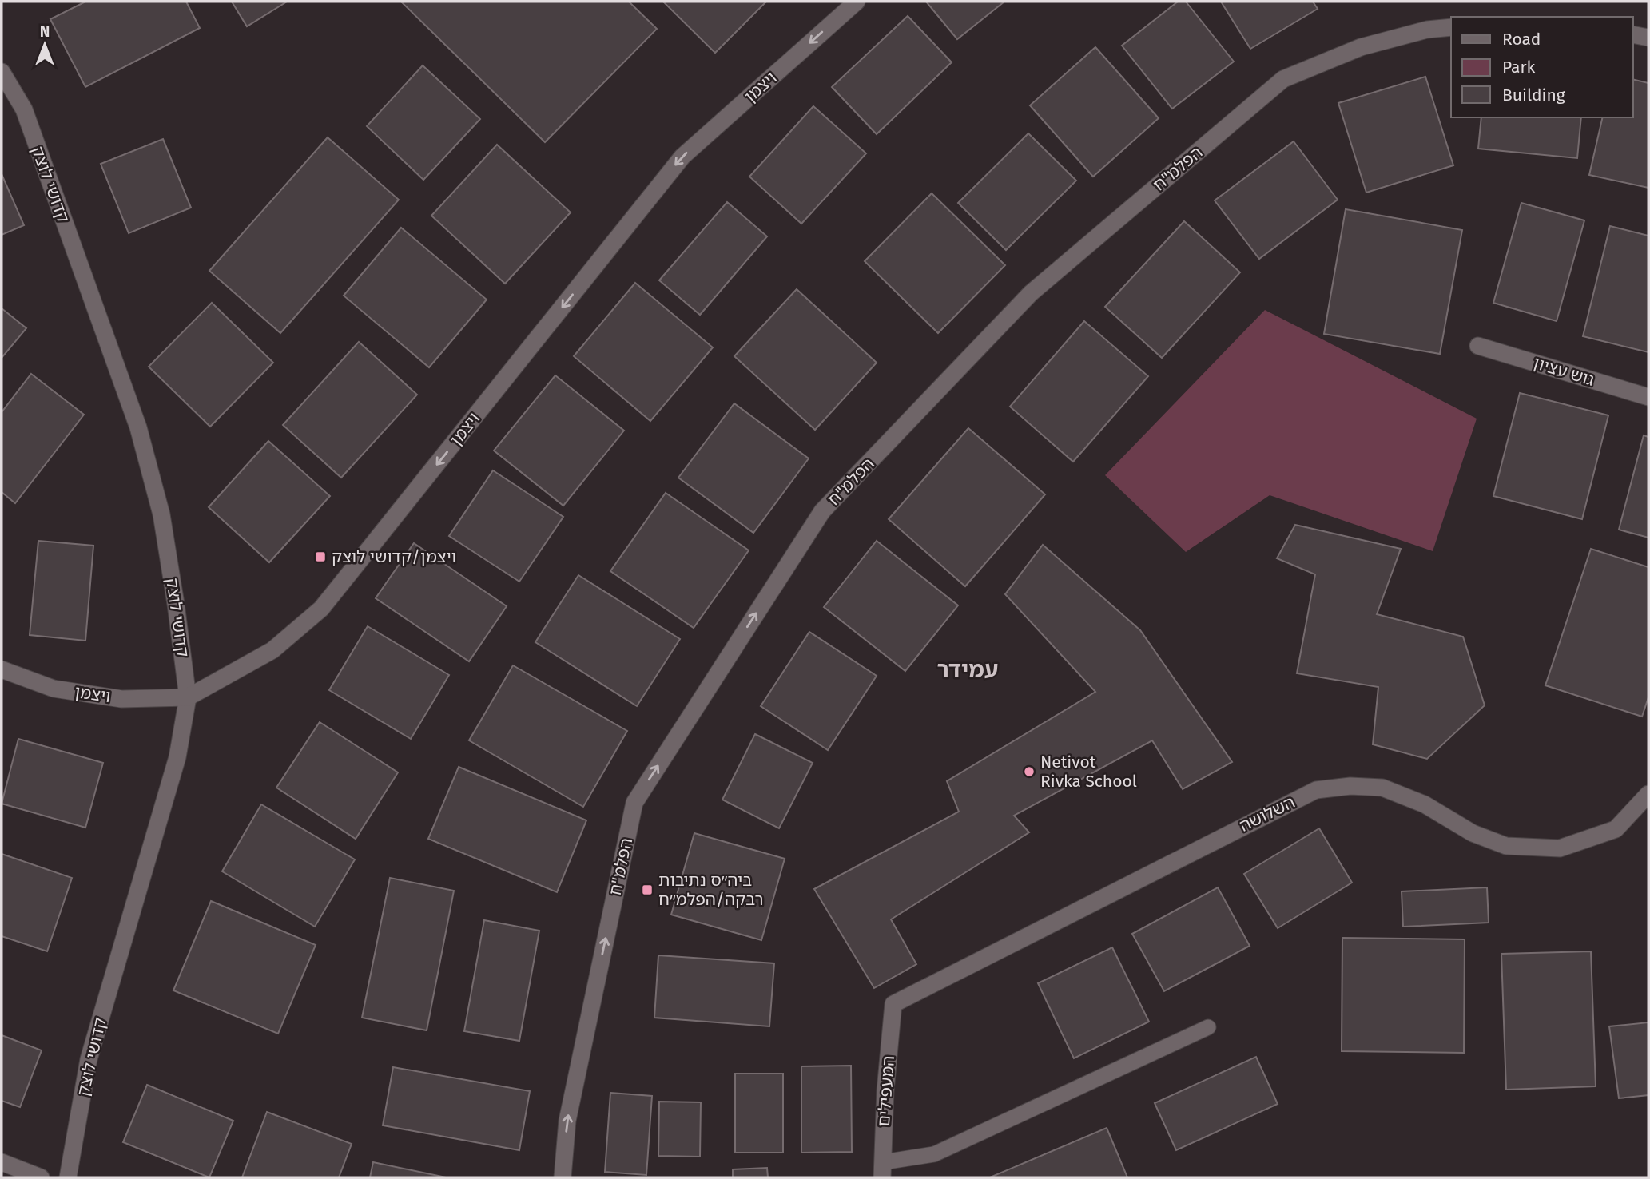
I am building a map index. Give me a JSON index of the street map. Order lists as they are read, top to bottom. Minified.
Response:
{"streets":{"street":["ויצמן","הפלמ\"ח","קדושי לוצק","גוש עציון","השלושה","המעפילים"]},"crossings":[["ויצמן","קדושי לוצק"],["השלושה","המעפילים"]],"one_way":["ויצמן","הפלמ\"ח"],"districts":["עמידר"],"places":{"transit":["ויצמן/קדושי לוצק","ביה״ס נתיבות רבקה/הפלמ״ח"],"other":["Netivot Rivka School"]},"legend":["Road","Park","Building"],"north":"top"}
